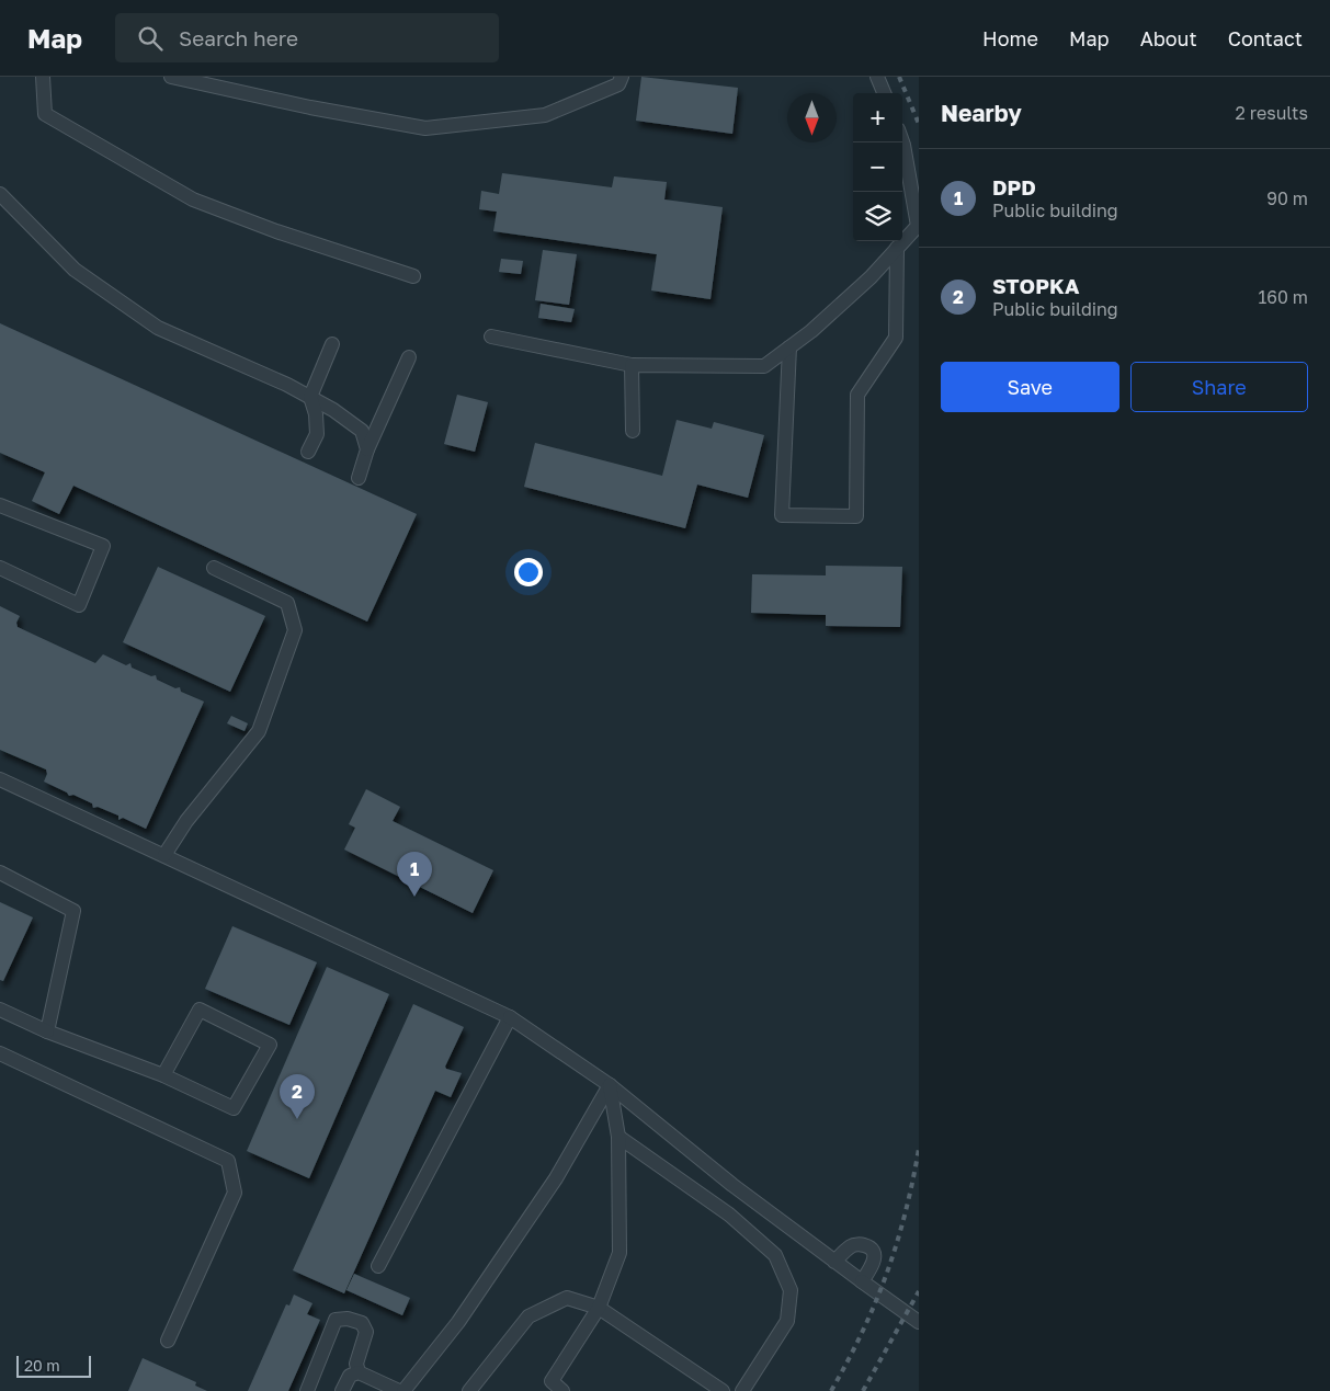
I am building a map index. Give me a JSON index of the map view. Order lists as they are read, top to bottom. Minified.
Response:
{"scale_bar":"20 m","north":"bottom","page":{"header":"Map","search":"Search here","nav":["Home","Map","About","Contact"],"heading":["Nearby","2 results"],"map_buttons":["+","−"],"list":[{"mark":"1","name":"DPD","note":"Public building","value":"90 m"},{"mark":"2","name":"STOPKA","note":"Public building","value":"160 m"}],"buttons":["Save","Share"],"pins":["1","2"],"scale":"20 m"}}
